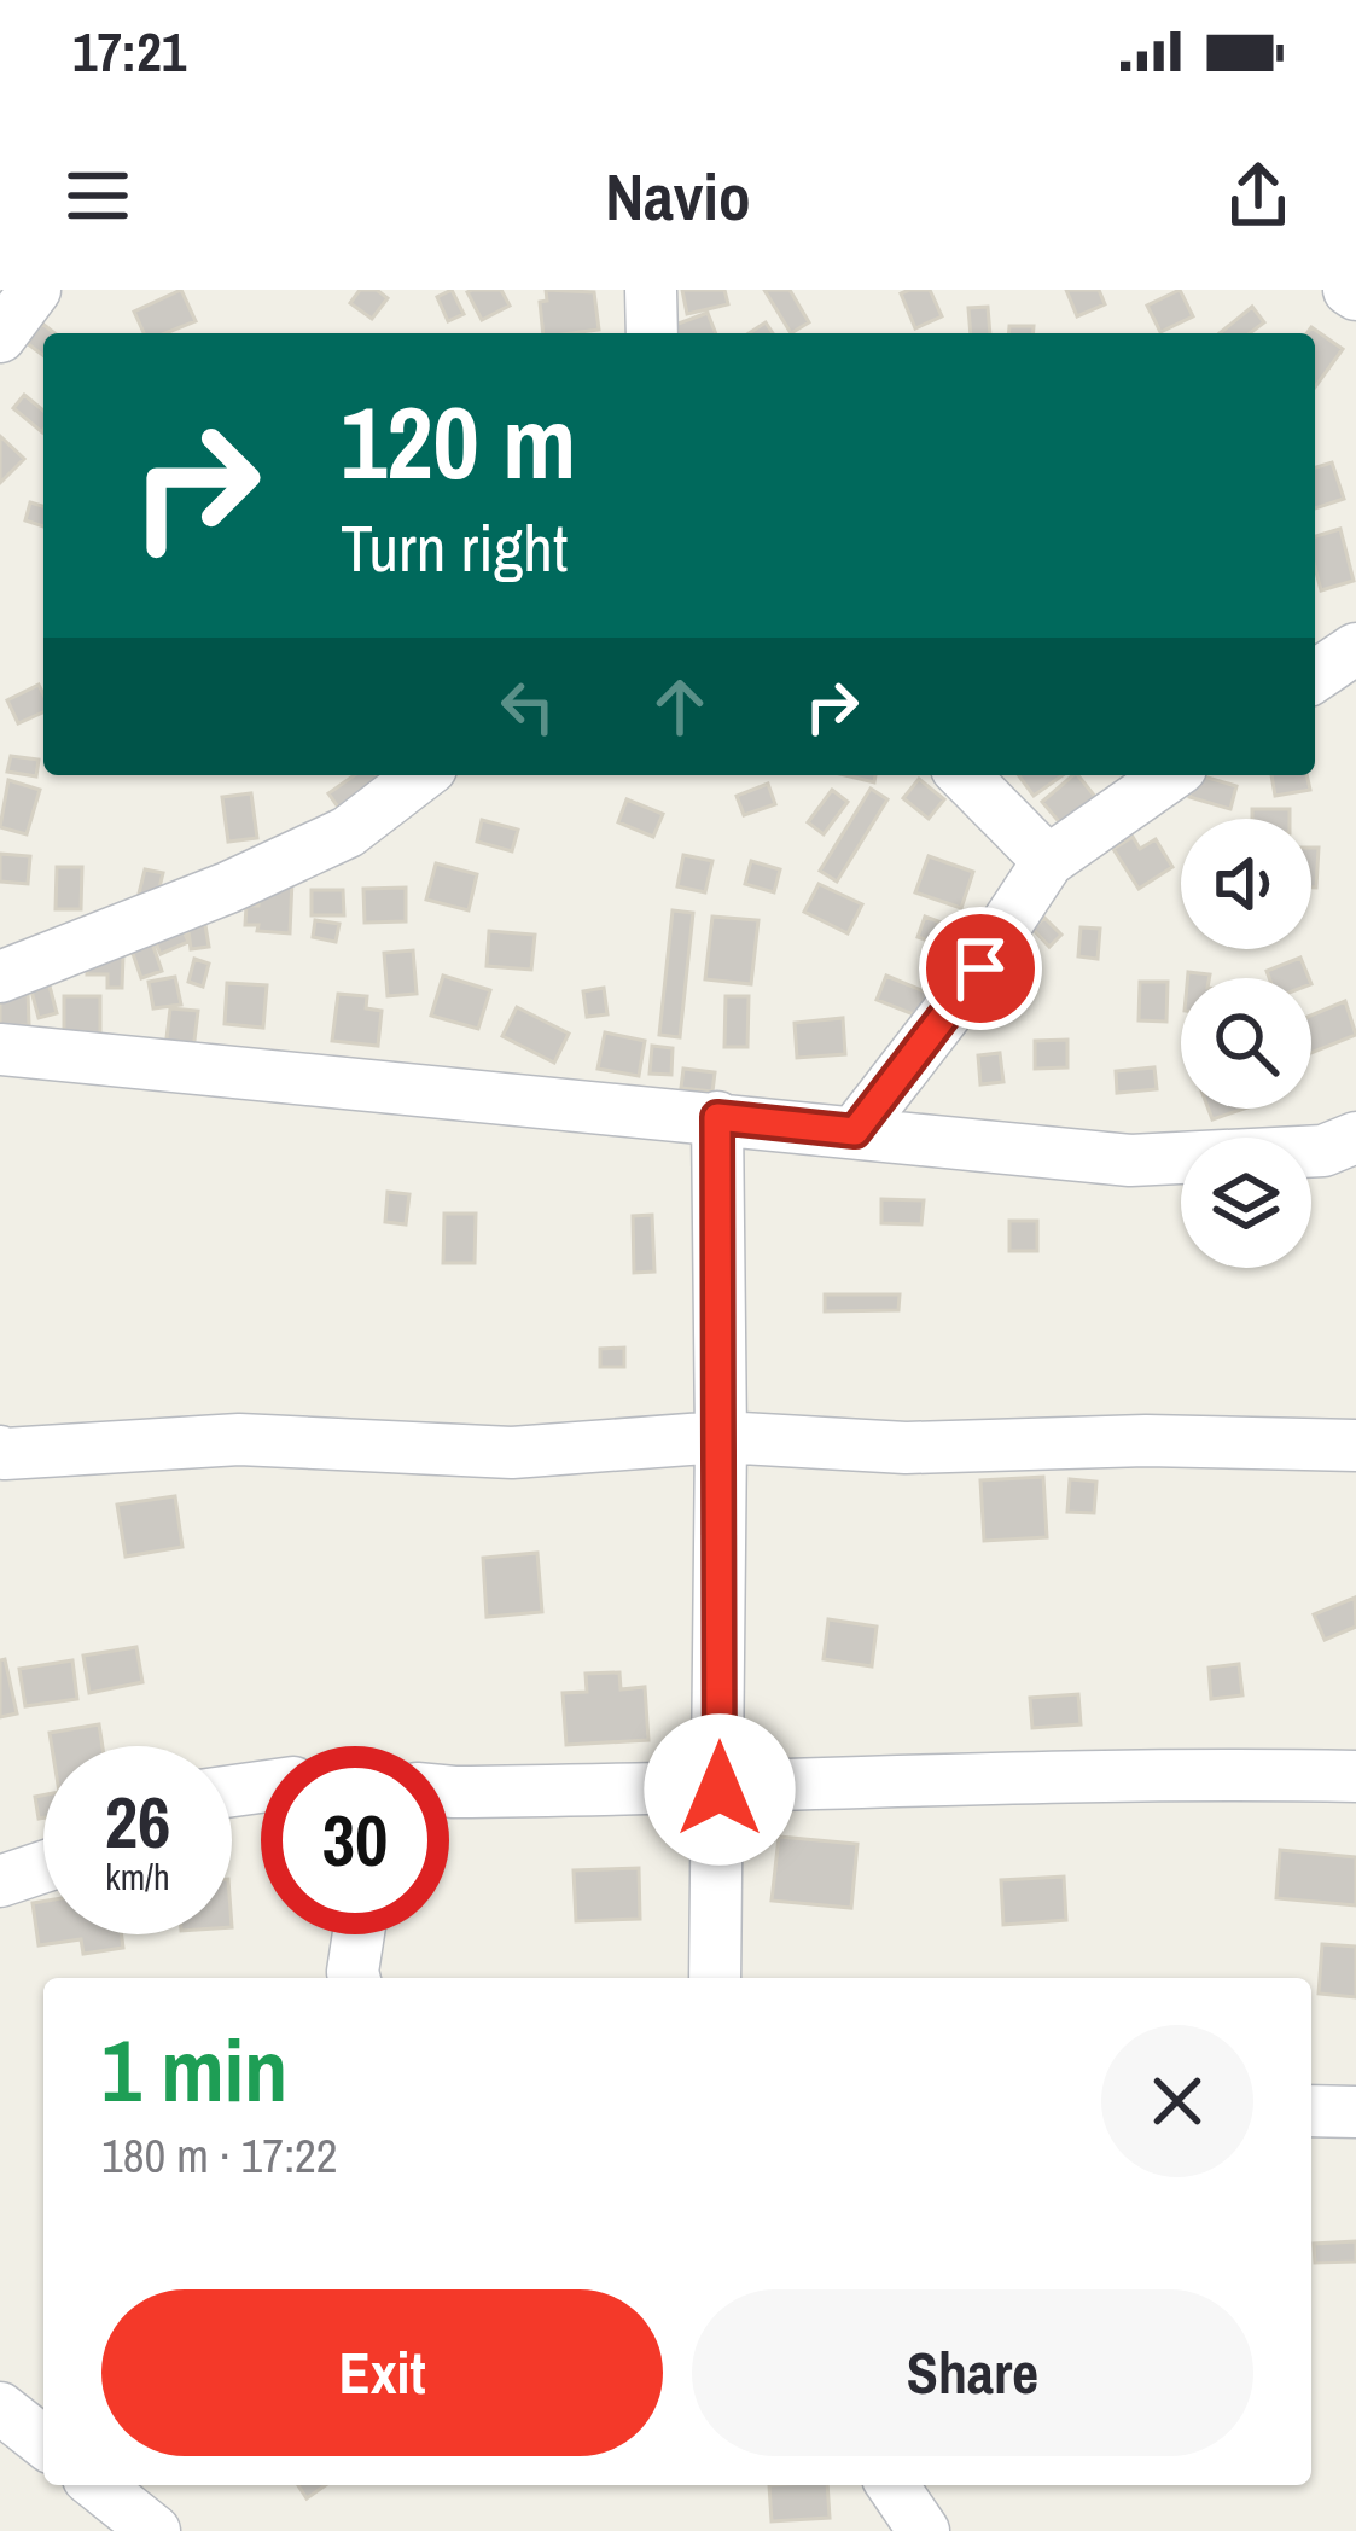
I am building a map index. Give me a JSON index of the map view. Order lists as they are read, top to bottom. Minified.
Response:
{"page":{"status":"17:21","header":"Navio","turn":["120 m","Turn right"],"speed":"26 km/h","limit":"30","heading":["1 min","180 m · 17:22"],"buttons":["Exit","Share"]}}
